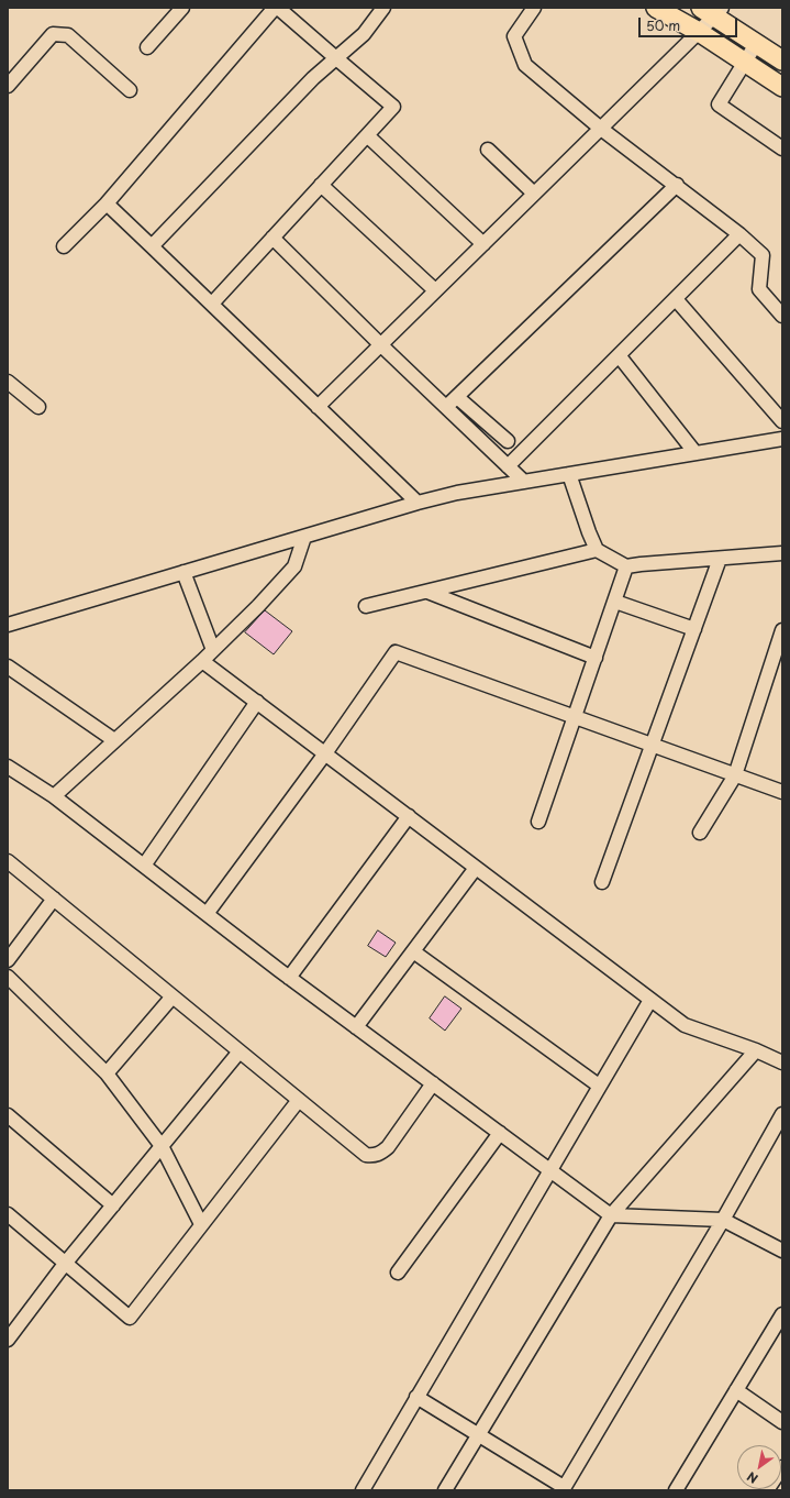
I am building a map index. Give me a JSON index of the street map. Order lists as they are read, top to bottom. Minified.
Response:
{"scale_bar":"50 m","north":"bottom left"}
